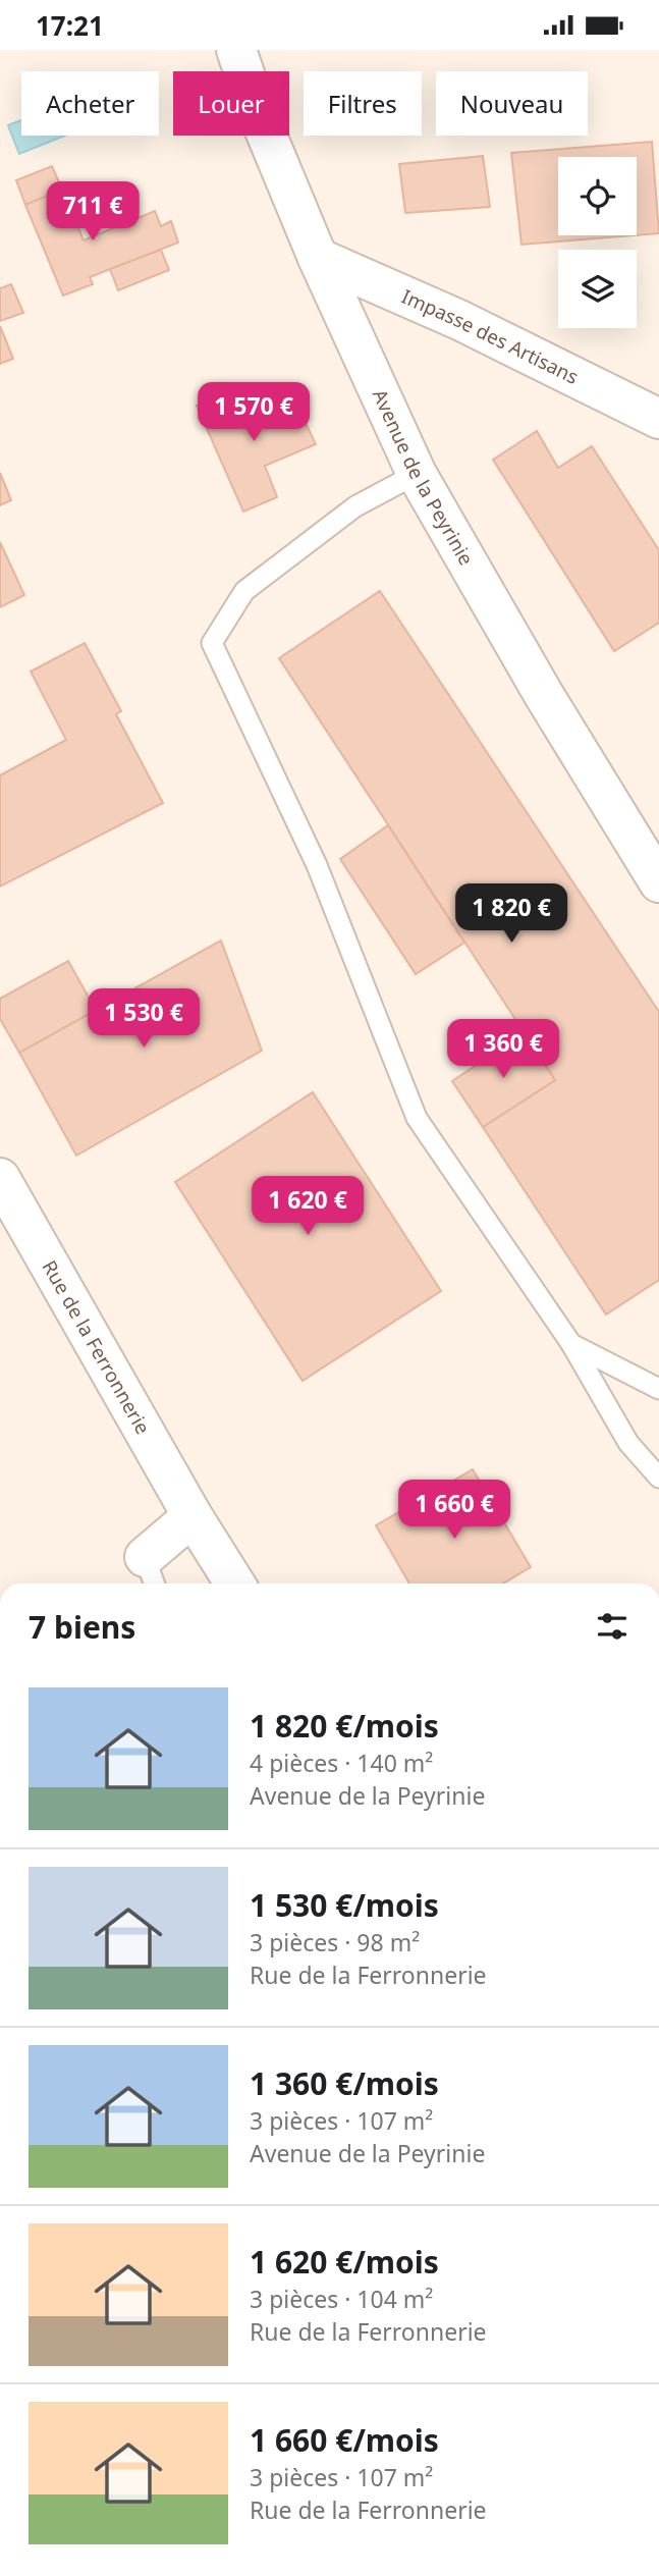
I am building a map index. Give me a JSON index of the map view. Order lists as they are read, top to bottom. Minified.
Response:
{"streets":{"street":["Impasse des Artisans","Avenue de la Peyrinie","Rue de la Ferronnerie"]},"crossings":[["Impasse des Artisans","Avenue de la Peyrinie"]],"page":{"status":"17:21","chip":["Acheter","Louer","Filtres","Nouveau"],"price":["711 €","1 570 €","1 820 €","1 530 €","1 360 €","1 620 €","1 660 €"],"heading":"7 biens","list":[{"name":"1 820 €/mois","note":"4 pièces · 140 m² · Avenue de la Peyrinie"},{"name":"1 530 €/mois","note":"3 pièces · 98 m² · Rue de la Ferronnerie"},{"name":"1 360 €/mois","note":"3 pièces · 107 m² · Avenue de la Peyrinie"},{"name":"1 620 €/mois","note":"3 pièces · 104 m² · Rue de la Ferronnerie"},{"name":"1 660 €/mois","note":"3 pièces · 107 m² · Rue de la Ferronnerie"}]}}
